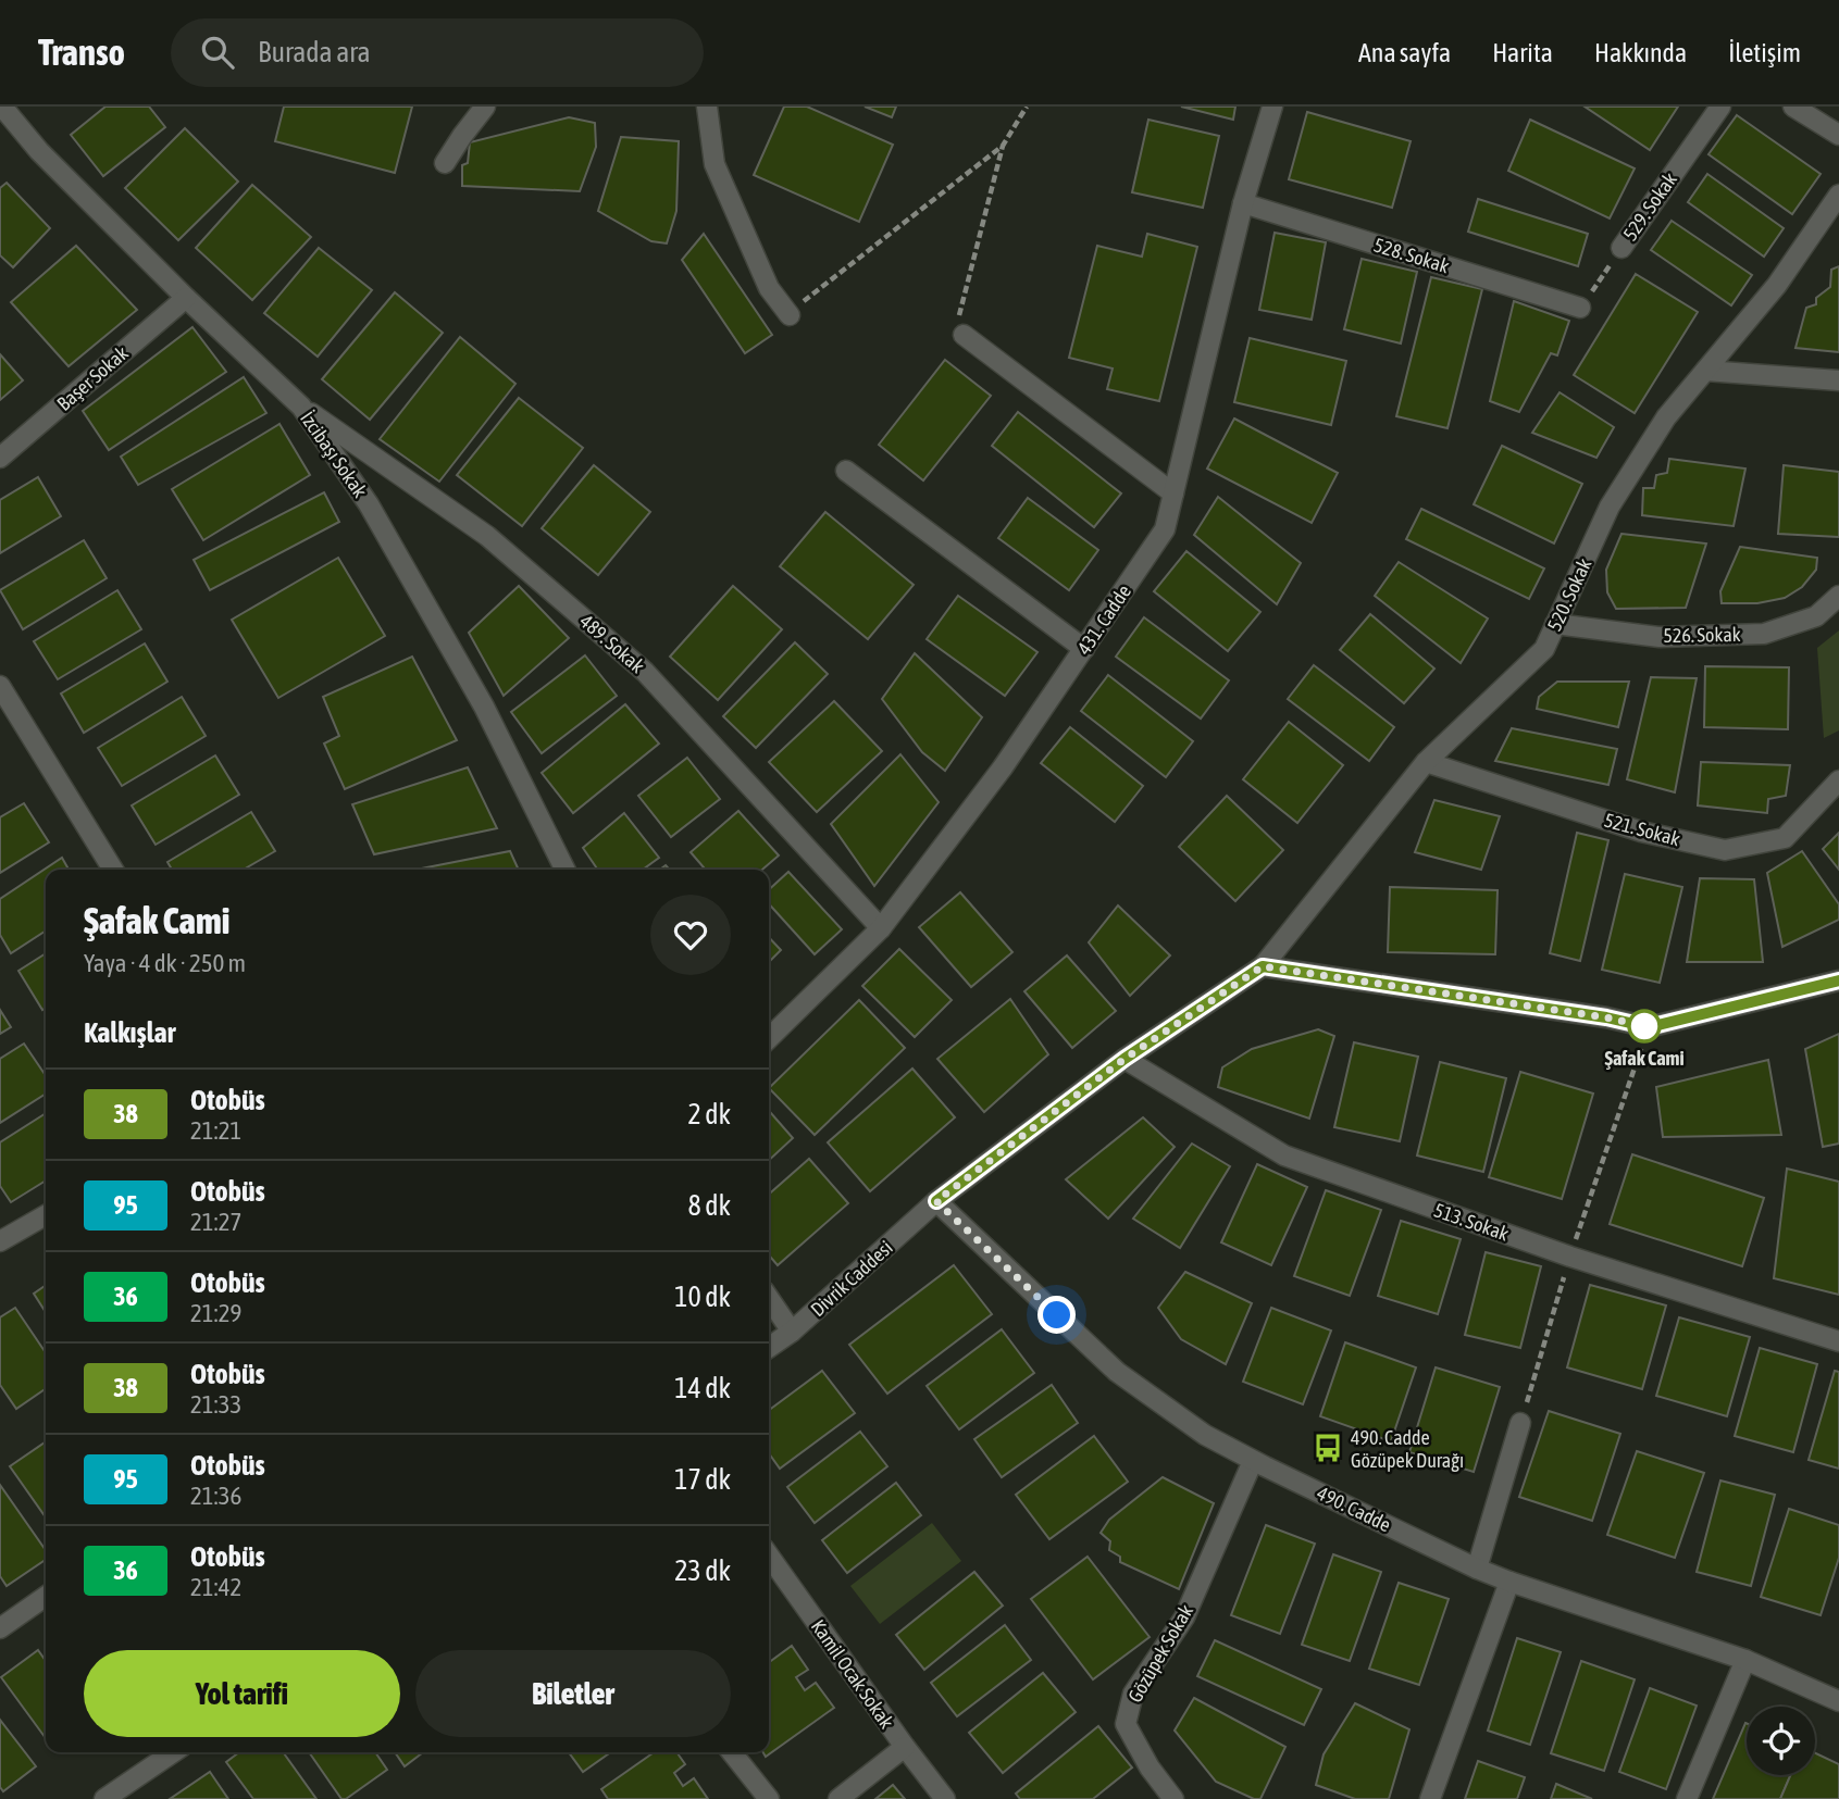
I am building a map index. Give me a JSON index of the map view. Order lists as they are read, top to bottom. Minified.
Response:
{"streets":{"street":["529. Sokak","528. Sokak","Başer Sokak","İzcibaşı Sokak","520. Sokak","431. Cadde","526. Sokak","489. Sokak","521. Sokak","513. Sokak","Divrik Caddesi","490. Cadde","Gözüpek Sokak","Kamil Ocak Sokak"]},"crossings":[["529. Sokak","528. Sokak"],["528. Sokak","431. Cadde"],["Başer Sokak","İzcibaşı Sokak"],["İzcibaşı Sokak","489. Sokak"],["520. Sokak","526. Sokak"],["520. Sokak","521. Sokak"],["520. Sokak","513. Sokak"],["520. Sokak","Divrik Caddesi"],["431. Cadde","489. Sokak"],["513. Sokak","Divrik Caddesi"],["Divrik Caddesi","490. Cadde"],["490. Cadde","Gözüpek Sokak"]],"places":{"other":["Şafak Cami"],"bus stop":["490. Cadde Gözüpek Durağı"]},"lines":["bus line 38"],"page":{"header":"Transo","search":"Burada ara","nav":["Ana sayfa","Harita","Hakkında","İletişim"],"heading":[["Şafak Cami","Yaya · 4 dk · 250 m"],"Kalkışlar"],"list":[{"mark":"38","name":"Otobüs","note":"21:21","value":"2 dk"},{"mark":"95","name":"Otobüs","note":"21:27","value":"8 dk"},{"mark":"36","name":"Otobüs","note":"21:29","value":"10 dk"},{"mark":"38","name":"Otobüs","note":"21:33","value":"14 dk"},{"mark":"95","name":"Otobüs","note":"21:36","value":"17 dk"},{"mark":"36","name":"Otobüs","note":"21:42","value":"23 dk"}],"buttons":["Yol tarifi","Biletler"]}}
